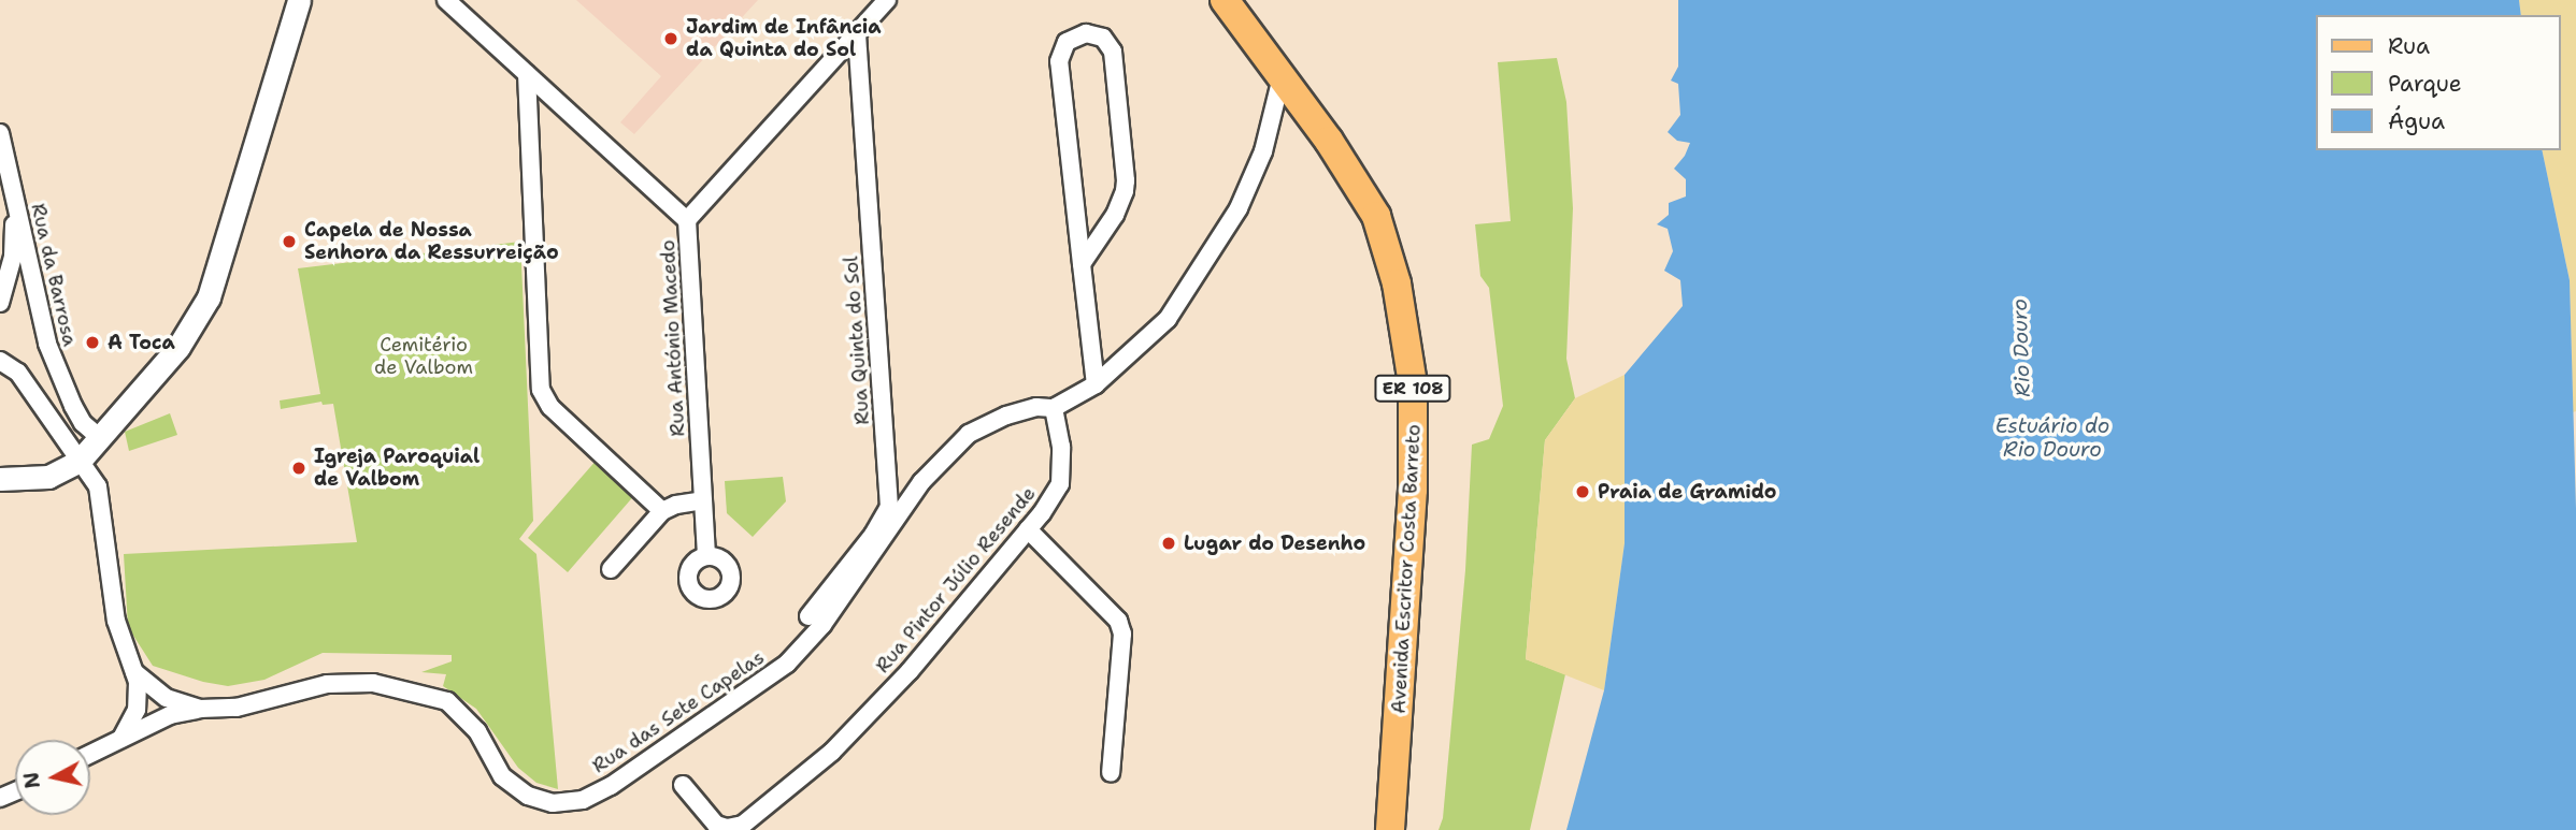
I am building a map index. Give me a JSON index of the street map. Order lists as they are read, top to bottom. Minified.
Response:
{"streets":{"main road":["ER 108","Avenida Escritor Costa Barreto"],"street":["Rua da Barrosa","Rua António Macedo","Rua Quinta do Sol","Rua Pintor Júlio Resende","Rua das Sete Capelas"]},"crossings":[["Rua Pintor Júlio Resende","Rua das Sete Capelas"]],"water":["Rio Douro","Estuário do Rio Douro"],"parks":["Cemitério de Valbom"],"places":["Jardim de Infância da Quinta do Sol","Capela de Nossa Senhora da Ressurreição","A Toca","Igreja Paroquial de Valbom","Praia de Gramido","Lugar do Desenho"],"legend":["Rua","Parque","Água"],"north":"left"}
